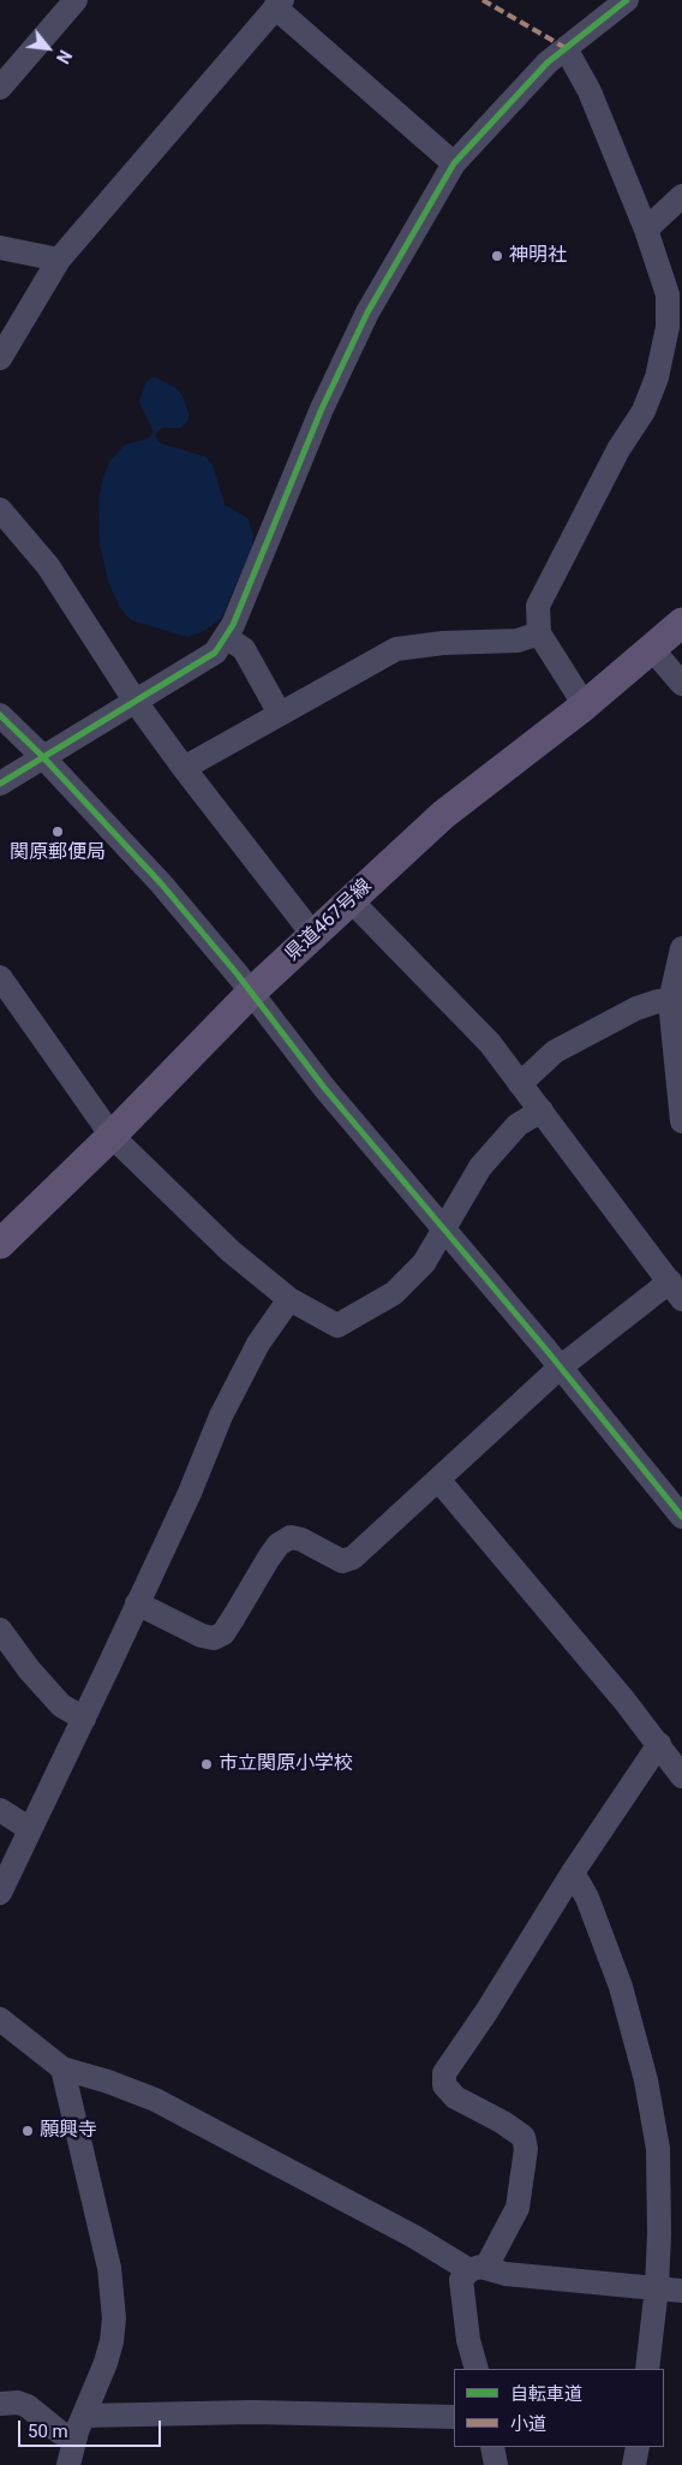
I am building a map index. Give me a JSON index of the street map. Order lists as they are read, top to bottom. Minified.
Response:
{"streets":{"main road":["県道467号線"]},"places":["神明社","関原郵便局","市立関原小学校","願興寺"],"legend":["自転車道","小道"],"scale_bar":"50 m","north":"bottom right"}
